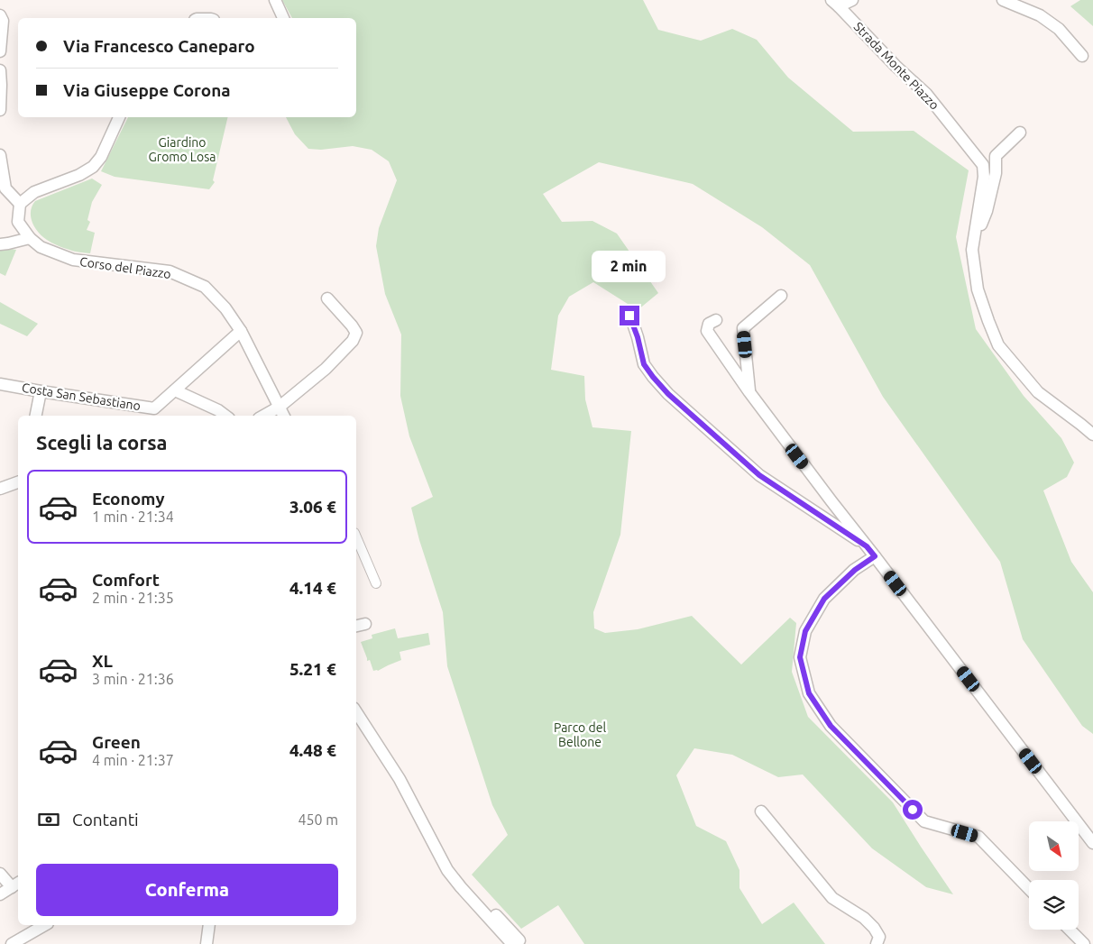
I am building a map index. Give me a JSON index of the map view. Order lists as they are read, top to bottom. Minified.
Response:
{"streets":{"street":["Strada Monte Piazzo","Corso del Piazzo","Costa San Sebastiano"]},"crossings":[["Corso del Piazzo","Costa San Sebastiano"]],"parks":["Giardino Gromo Losa","Parco del Bellone"],"north":"bottom right","page":{"banner":["Via Francesco Caneparo","Via Giuseppe Corona"],"bubble":"2 min","heading":"Scegli la corsa","list":[{"name":"Economy","note":"1 min · 21:34","value":"3.06 €"},{"name":"Comfort","note":"2 min · 21:35","value":"4.14 €"},{"name":"XL","note":"3 min · 21:36","value":"5.21 €"},{"name":"Green","note":"4 min · 21:37","value":"4.48 €"}],"pay":["Contanti","450 m"],"buttons":"Conferma"}}
